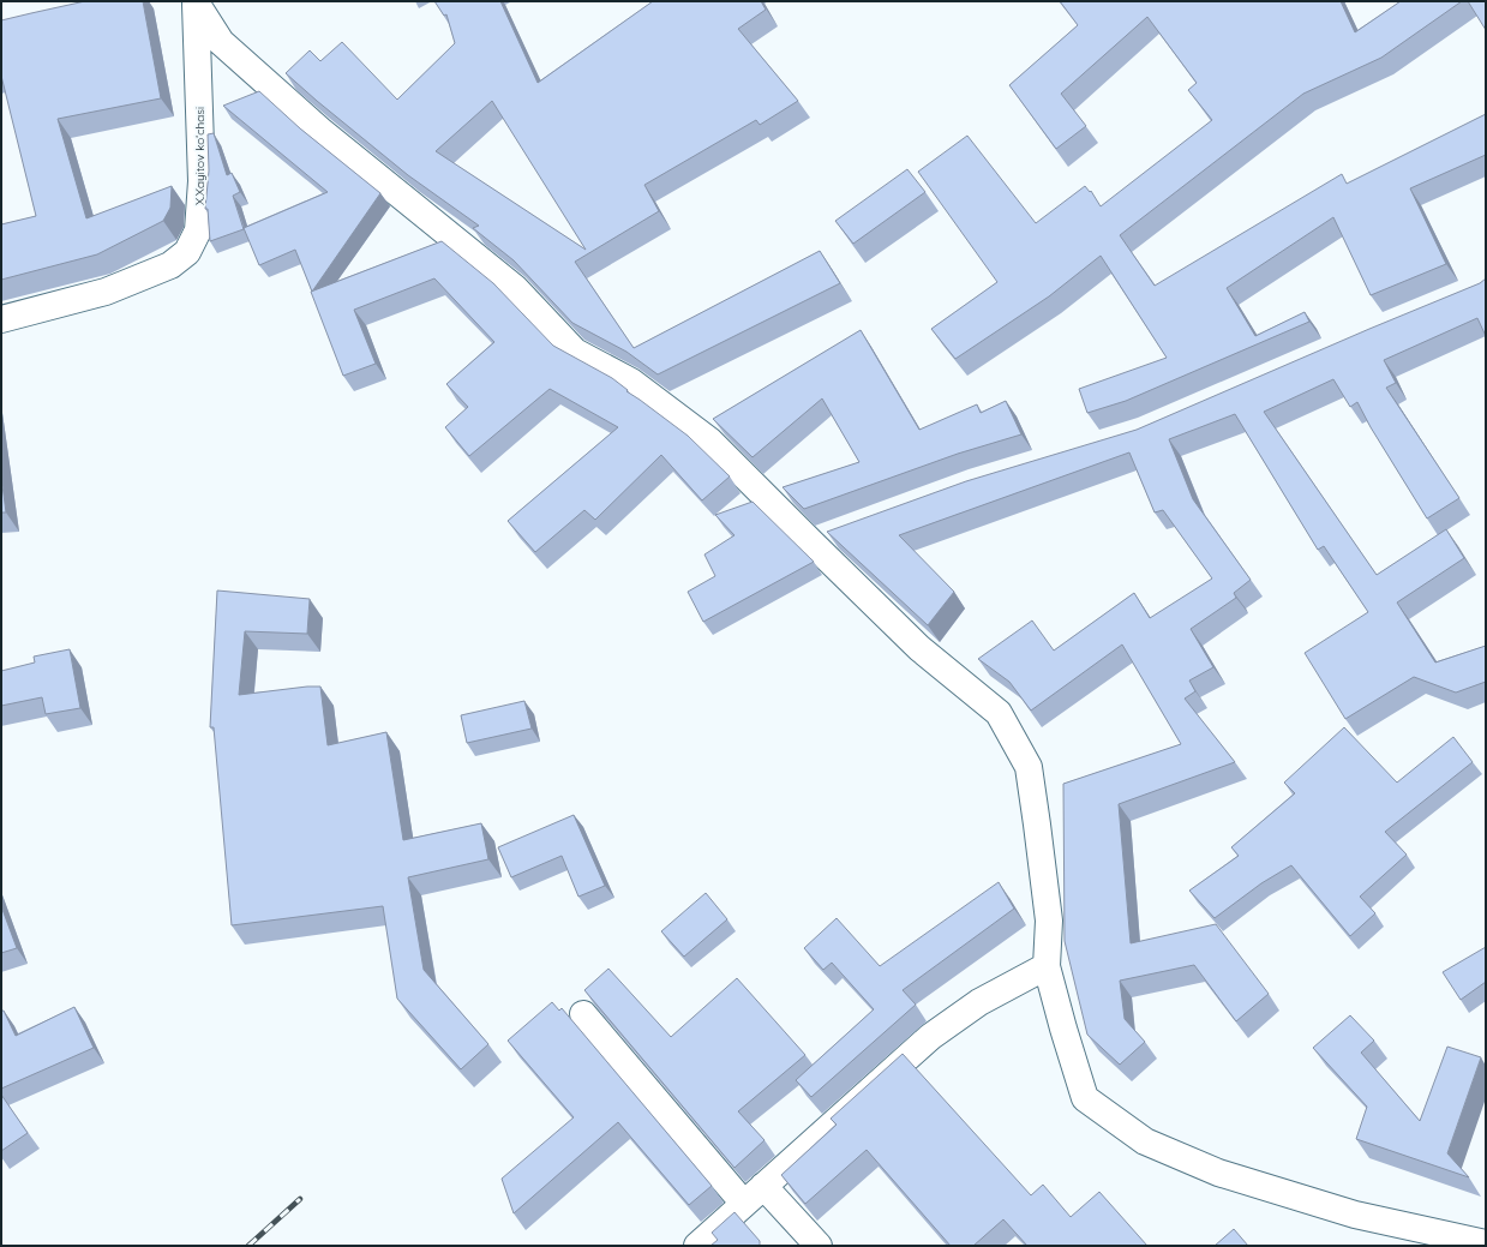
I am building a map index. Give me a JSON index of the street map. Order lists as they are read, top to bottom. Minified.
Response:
{"streets":{"street":["X.Xayitov koʻchasi"]}}
